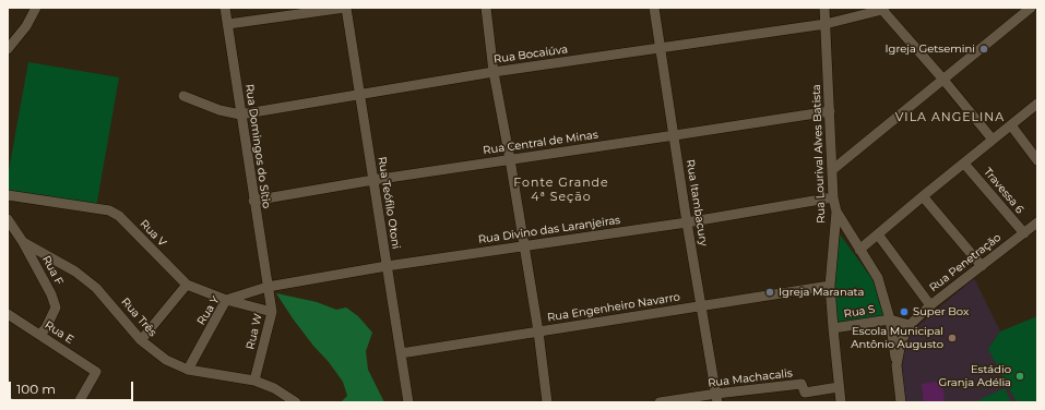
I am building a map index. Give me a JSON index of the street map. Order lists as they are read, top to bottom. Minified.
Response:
{"streets":{"street":["Rua Bocaiúva","Rua Central de Minas","Rua Domingos do Sítio","Rua Lourival Alves Batista","Travessa 6","Rua Teófilo Otoni","Rua Itambacury","Rua Divino das Laranjeiras","Rua V","Rua Penetração","Rua F","Rua Engenheiro Navarro","Rua Y","Rua S","Rua Três","Rua W","Rua E","Rua Machacalis"]},"crossings":[["Rua Bocaiúva","Rua Domingos do Sítio"],["Rua Bocaiúva","Rua Lourival Alves Batista"],["Rua Bocaiúva","Rua Teófilo Otoni"],["Rua Bocaiúva","Rua Itambacury"],["Rua Central de Minas","Rua Domingos do Sítio"],["Rua Central de Minas","Rua Lourival Alves Batista"],["Rua Central de Minas","Rua Teófilo Otoni"],["Rua Central de Minas","Rua Itambacury"],["Rua Domingos do Sítio","Rua Divino das Laranjeiras"],["Rua Domingos do Sítio","Rua Y"],["Rua Domingos do Sítio","Rua W"],["Rua Lourival Alves Batista","Rua Divino das Laranjeiras"],["Rua Lourival Alves Batista","Rua Engenheiro Navarro"],["Rua Lourival Alves Batista","Rua S"],["Rua Lourival Alves Batista","Rua Machacalis"],["Travessa 6","Rua Penetração"],["Rua Teófilo Otoni","Rua Divino das Laranjeiras"],["Rua Teófilo Otoni","Rua Engenheiro Navarro"],["Rua Itambacury","Rua Divino das Laranjeiras"],["Rua Itambacury","Rua Engenheiro Navarro"],["Rua Itambacury","Rua Machacalis"],["Rua Divino das Laranjeiras","Rua Y"],["Rua Divino das Laranjeiras","Rua W"],["Rua V","Rua Y"],["Rua V","Rua W"],["Rua F","Rua Três"],["Rua F","Rua E"],["Rua Y","Rua Três"],["Rua Y","Rua W"],["Rua Três","Rua W"]],"districts":["VILA ANGELINA","Fonte Grande 4ª Seção"],"places":["Igreja Getsemini","Igreja Maranata","Super Box","Escola Municipal Antônio Augusto","Estádio Granja Adélia"],"scale_bar":"100 m"}
